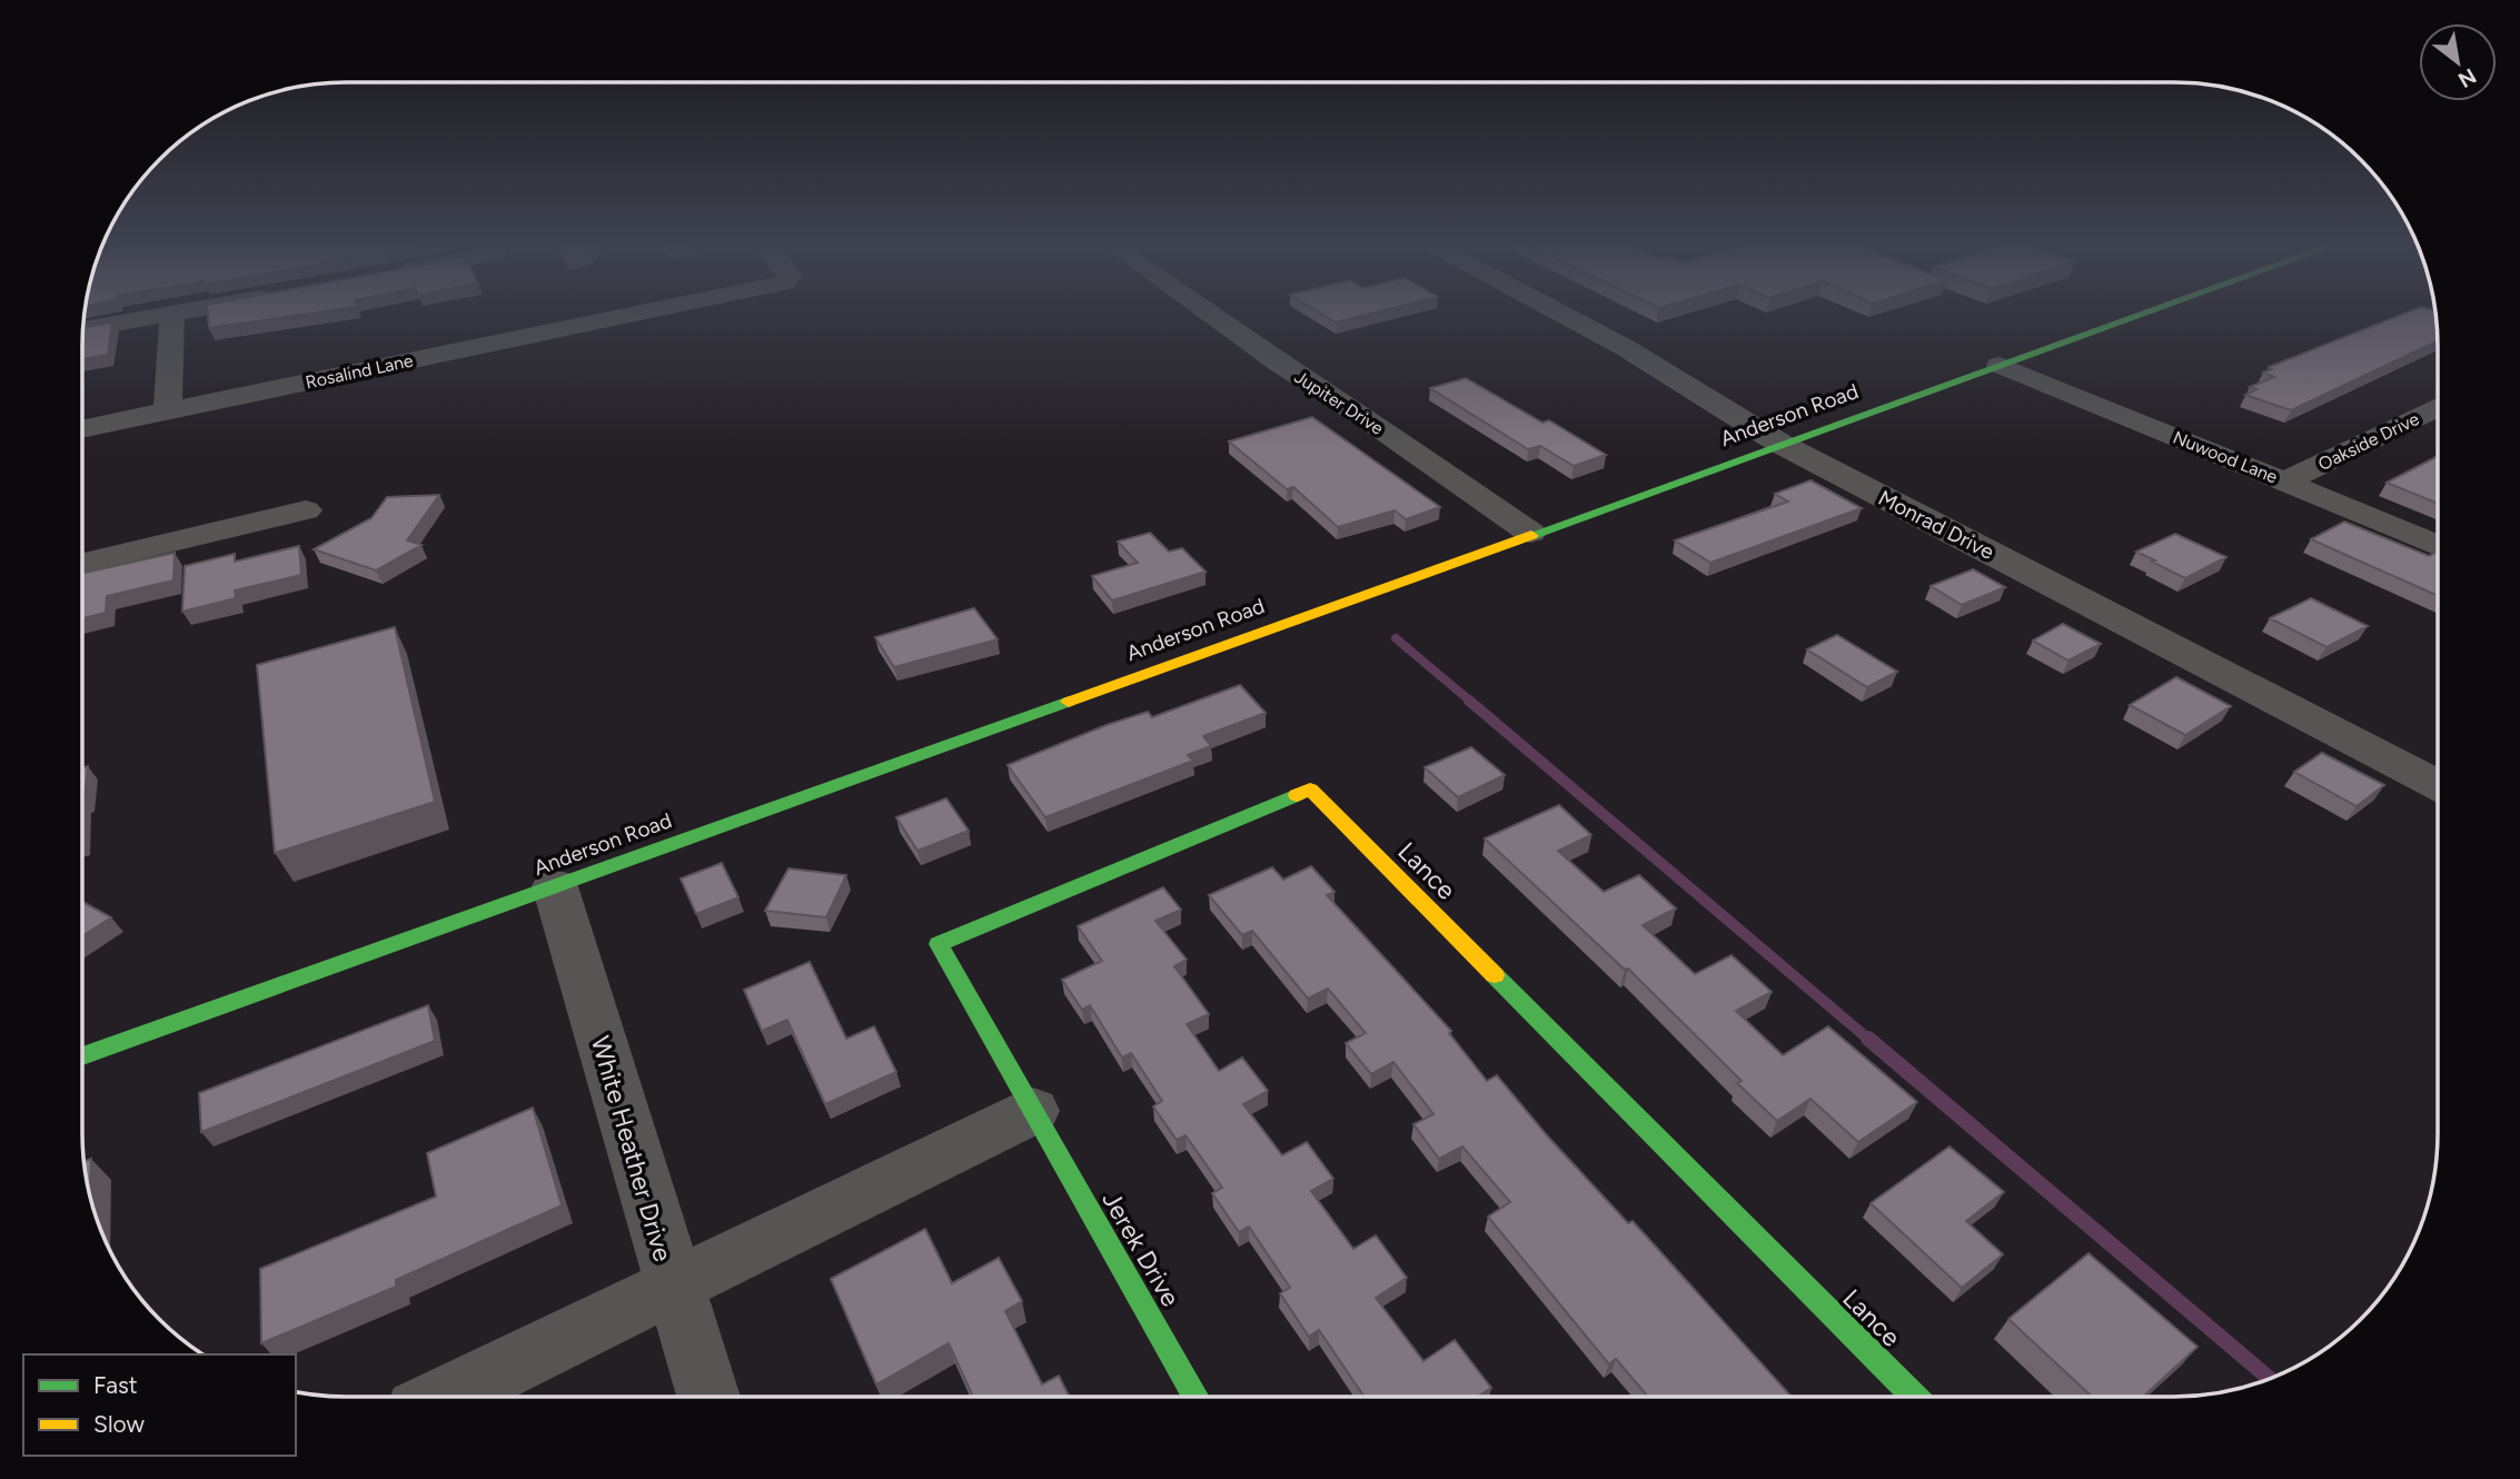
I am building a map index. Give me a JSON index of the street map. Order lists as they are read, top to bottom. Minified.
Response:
{"streets":{"street":["Rosalind Lane","Jupiter Drive","Anderson Road","Oakside Drive","Nuwood Lane","Monrad Drive","Lance","White Heather Drive","Jerek Drive"]},"crossings":[["Jupiter Drive","Anderson Road"],["Anderson Road","Nuwood Lane"],["Anderson Road","Monrad Drive"],["Anderson Road","White Heather Drive"],["Oakside Drive","Nuwood Lane"],["Lance","Jerek Drive"]],"legend":["Fast","Slow"],"north":"bottom right"}
